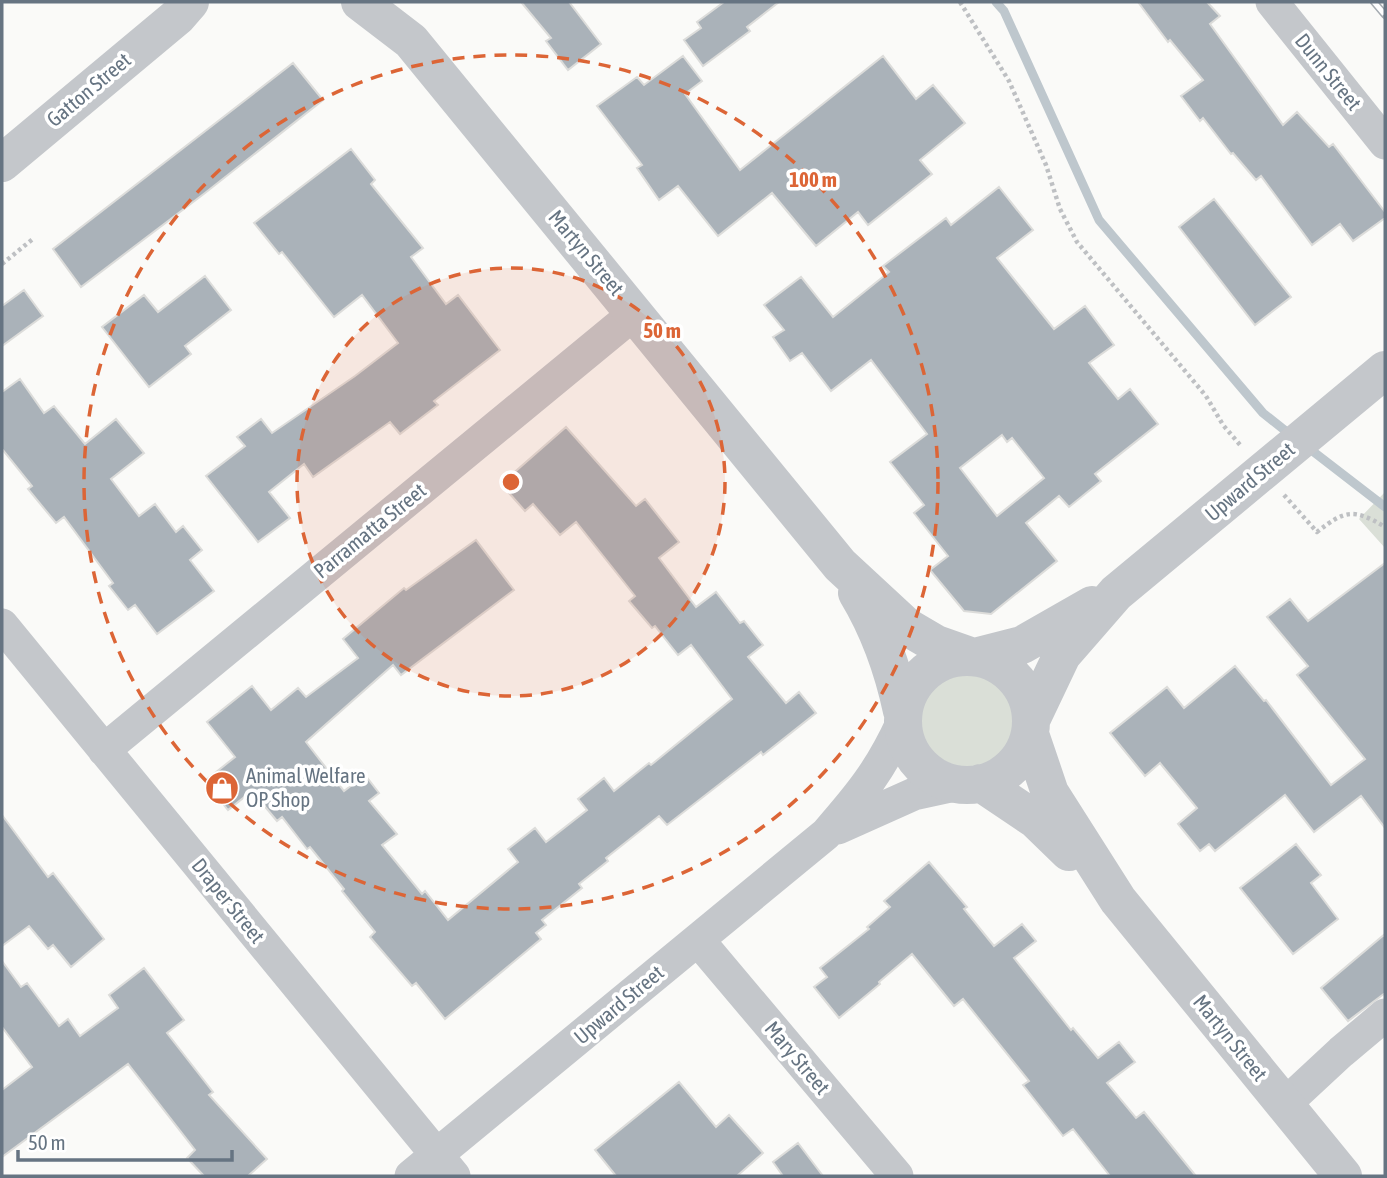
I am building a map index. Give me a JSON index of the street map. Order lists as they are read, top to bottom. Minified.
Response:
{"streets":{"street":["Dunn Street","Gatton Street","Martyn Street","Upward Street","Parramatta Street","Draper Street","Mary Street"]},"crossings":[["Martyn Street","Upward Street"],["Martyn Street","Parramatta Street"],["Upward Street","Draper Street"],["Upward Street","Mary Street"],["Parramatta Street","Draper Street"]],"places":{"shop":["Animal Welfare OP Shop"]},"scale_bar":"50 m","rings":["100 m","50 m"]}
